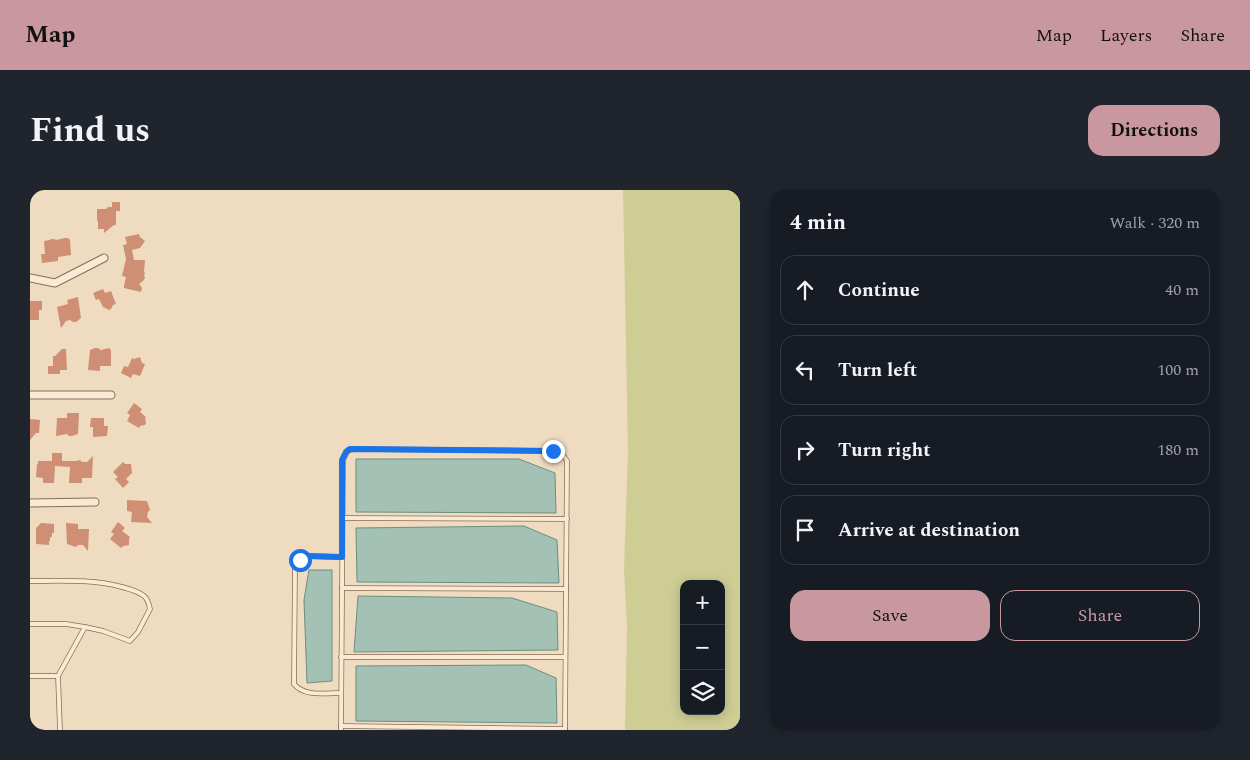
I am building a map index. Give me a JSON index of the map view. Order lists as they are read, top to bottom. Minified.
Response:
{"page":{"header":"Map","nav":["Map","Layers","Share"],"title":"Find us","buttons":["Directions",["Save","Share"]],"heading":["4 min","Walk · 320 m"],"list":[["Continue","40 m"],["Turn left","100 m"],["Turn right","180 m"],"Arrive at destination"],"map_buttons":["+","−"]}}
